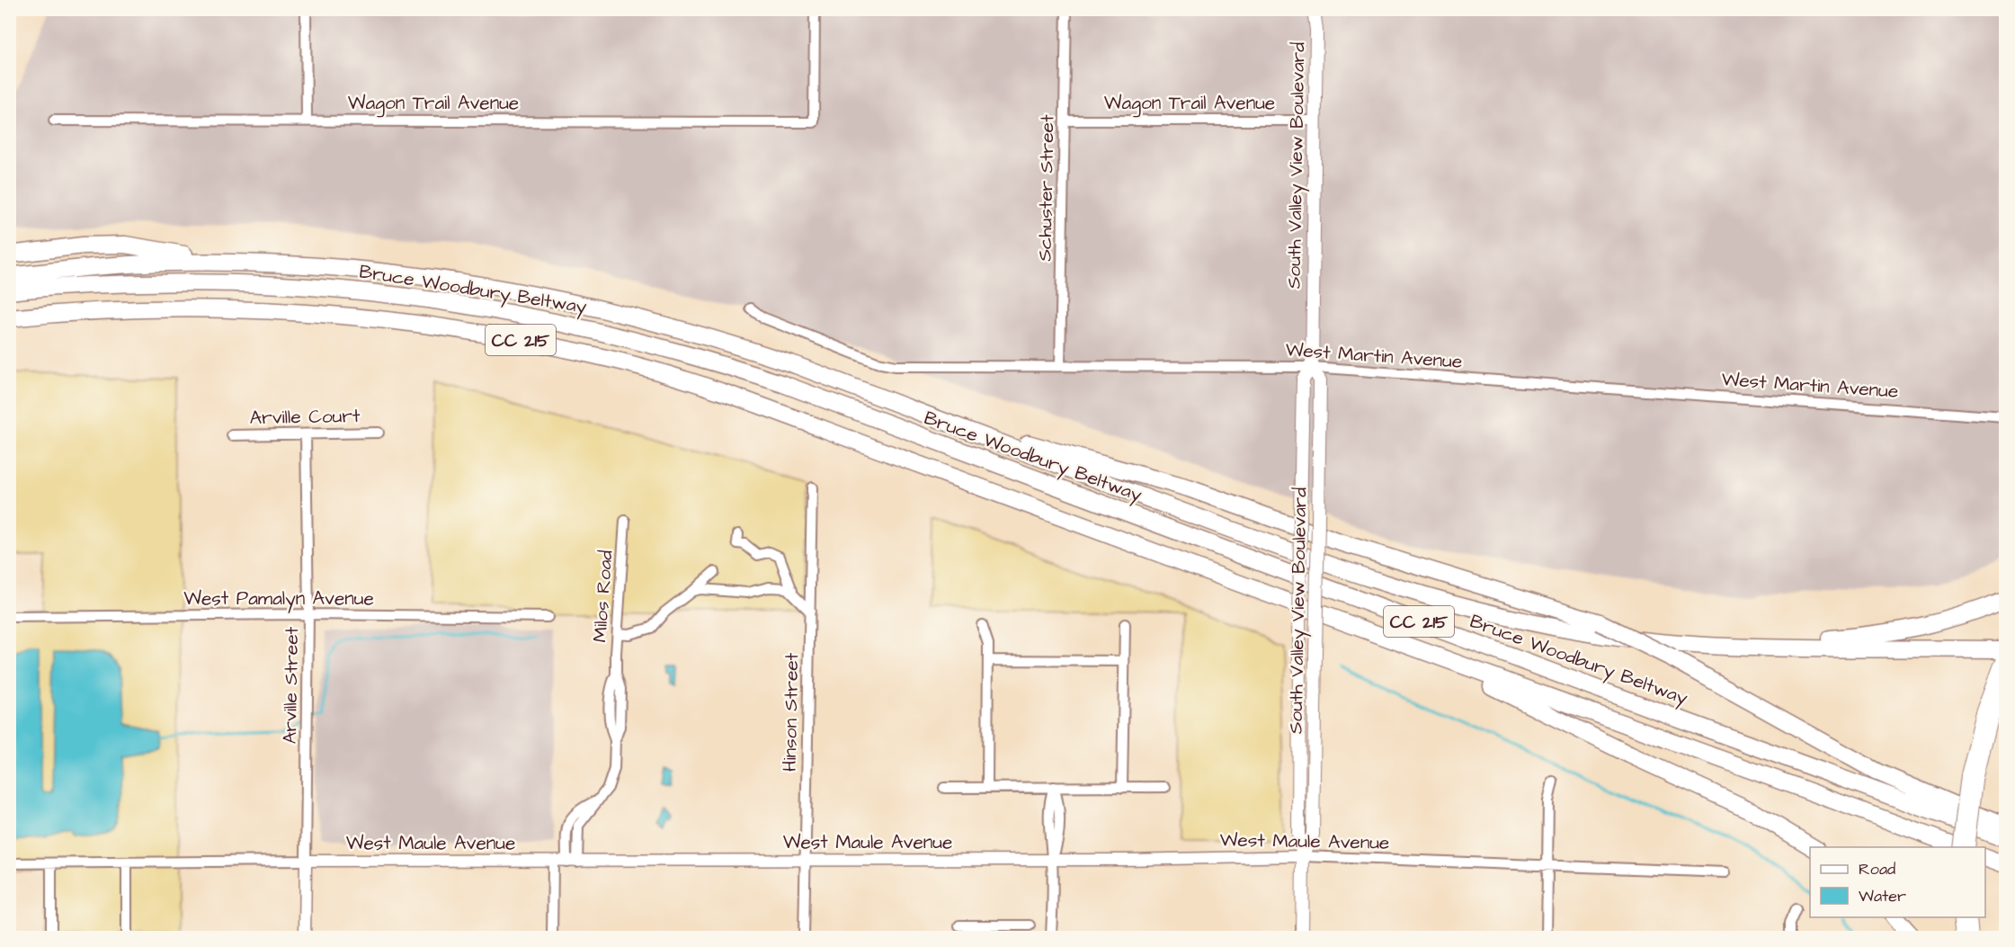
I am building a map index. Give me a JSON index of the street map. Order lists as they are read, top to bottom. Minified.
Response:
{"streets":{"highway":["Bruce Woodbury Beltway","CC 215"],"main road":["South Valley View Boulevard"],"street":["Wagon Trail Avenue","Schuster Street","West Martin Avenue","Arville Court","Milos Road","West Pamalyn Avenue","Arville Street","Hinson Street","West Maule Avenue"]},"crossings":[["Wagon Trail Avenue","South Valley View Boulevard"],["Wagon Trail Avenue","Schuster Street"],["South Valley View Boulevard","West Martin Avenue"],["South Valley View Boulevard","West Maule Avenue"],["Schuster Street","West Martin Avenue"],["Arville Court","Arville Street"],["Milos Road","West Maule Avenue"],["West Pamalyn Avenue","Arville Street"],["Arville Street","West Maule Avenue"],["Hinson Street","West Maule Avenue"]],"legend":["Road","Water"]}
